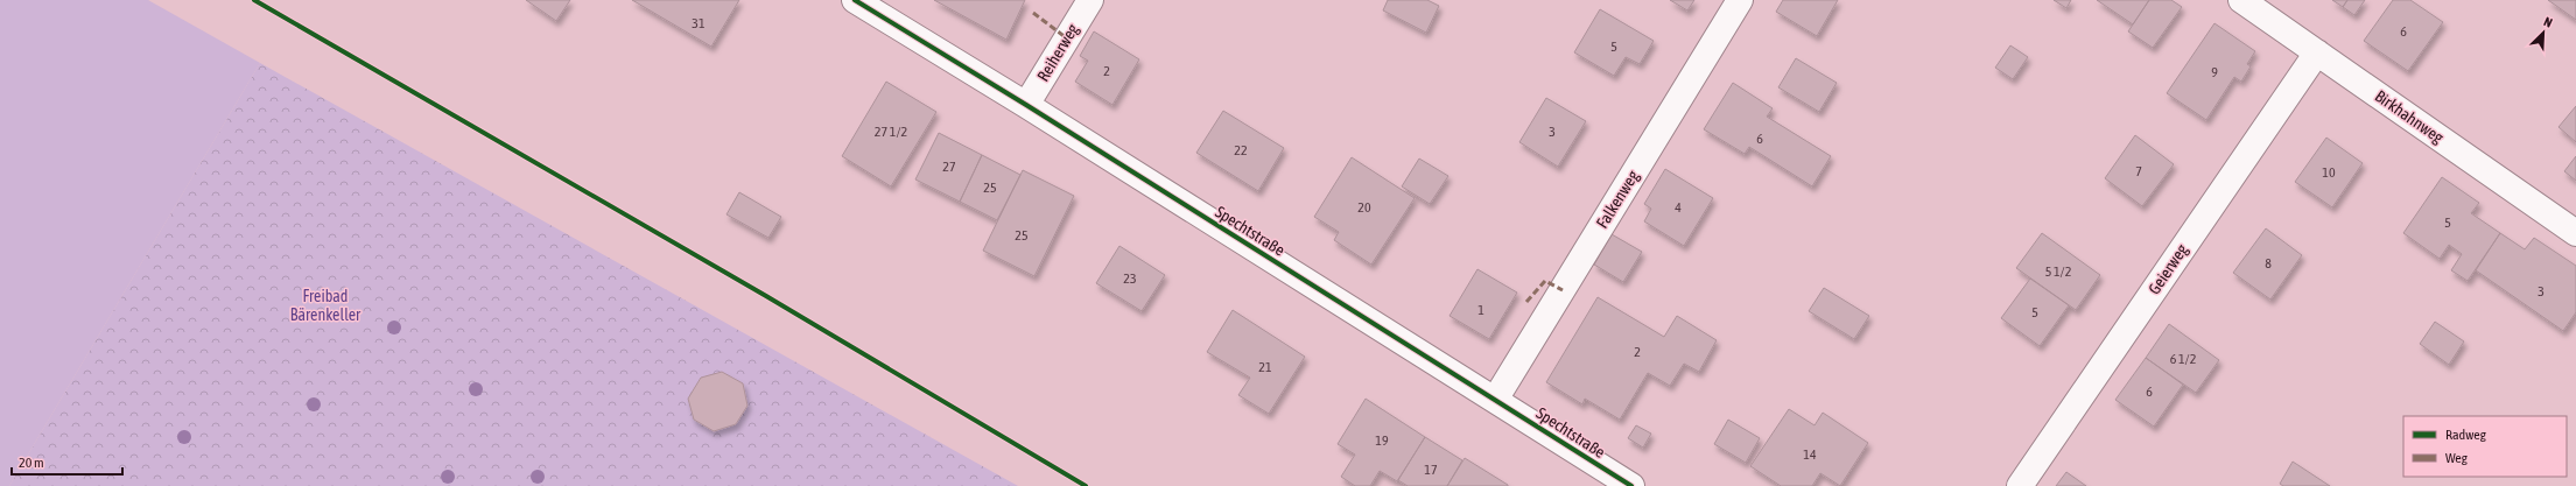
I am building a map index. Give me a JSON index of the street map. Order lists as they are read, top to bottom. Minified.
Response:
{"streets":{"street":["Reiherweg","Birkhahnweg","Falkenweg","Spechtstraße","Geierweg"]},"crossings":[["Reiherweg","Spechtstraße"],["Birkhahnweg","Geierweg"],["Falkenweg","Spechtstraße"]],"parks":["Freibad Bärenkeller"],"house_numbers":["31","6","5","2","9","27 1/2","3","6","22","27","7","10","25","20","4","5","25","8","5 1/2","23","3","1","5","2","6 1/2","21","6","19","14","17"],"legend":["Radweg","Weg"],"scale_bar":"20 m","north":"top right"}
